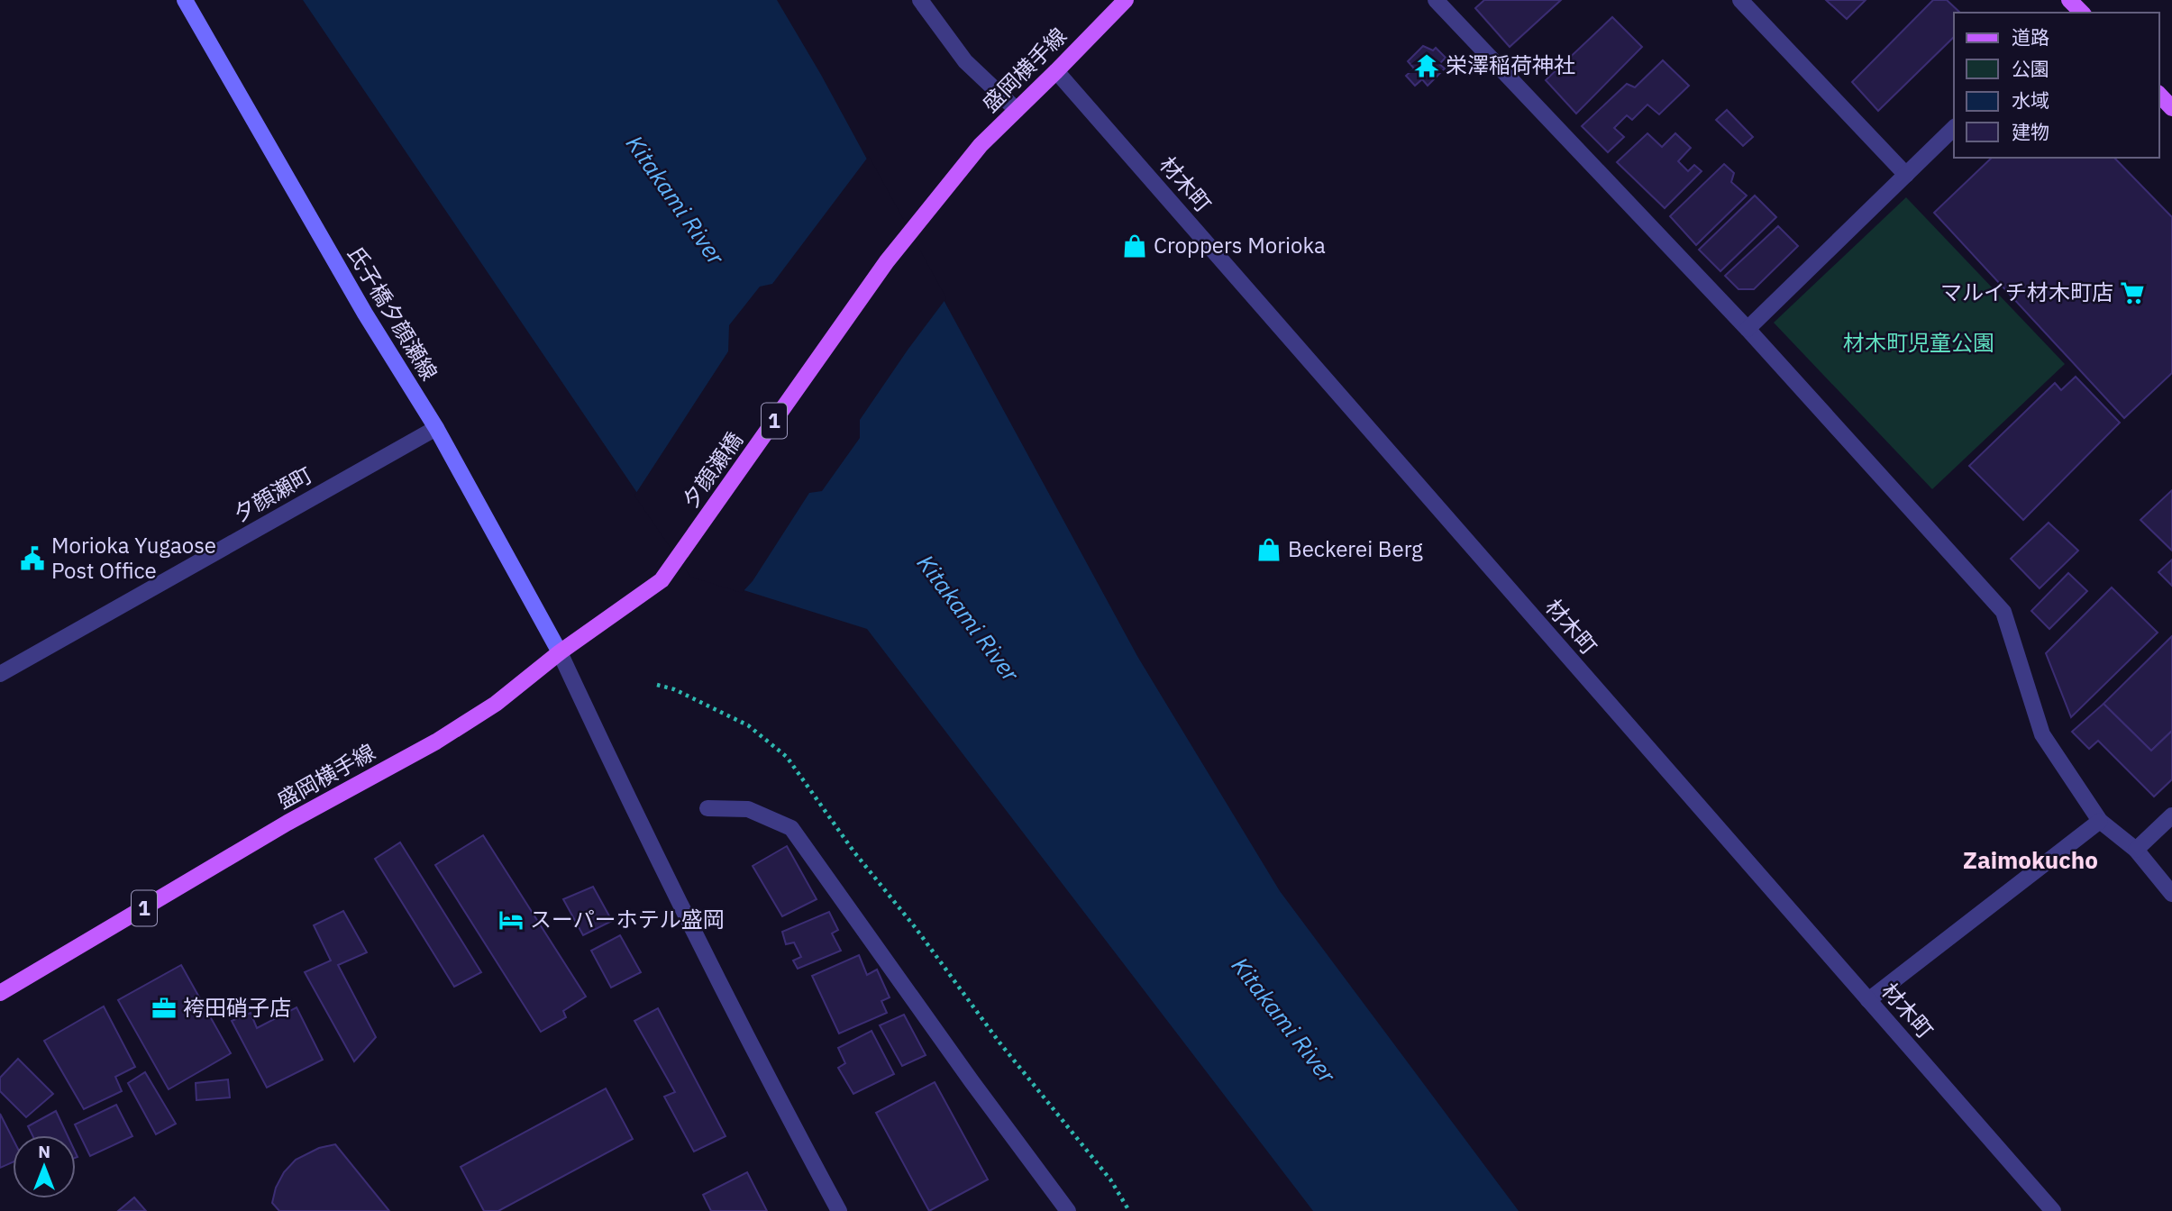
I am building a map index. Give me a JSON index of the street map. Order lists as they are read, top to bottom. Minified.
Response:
{"streets":{"main road":["盛岡横手線","氏子橋夕顔瀬線","1"],"street":["材木町","夕顔瀬町"]},"crossings":[["盛岡横手線","材木町"],["盛岡横手線","氏子橋夕顔瀬線"],["氏子橋夕顔瀬線","夕顔瀬町"]],"districts":["Zaimokucho"],"water":["Kitakami River"],"parks":["材木町児童公園"],"places":{"temple":["栄澤稲荷神社"],"shop":["Croppers Morioka","Beckerei Berg"],"supermarket":["マルイチ材木町店"],"public building":["Morioka Yugaose Post Office"],"hotel":["スーパーホテル盛岡"],"office":["袴田硝子店"]},"legend":["道路","公園","水域","建物"],"north":"top"}
